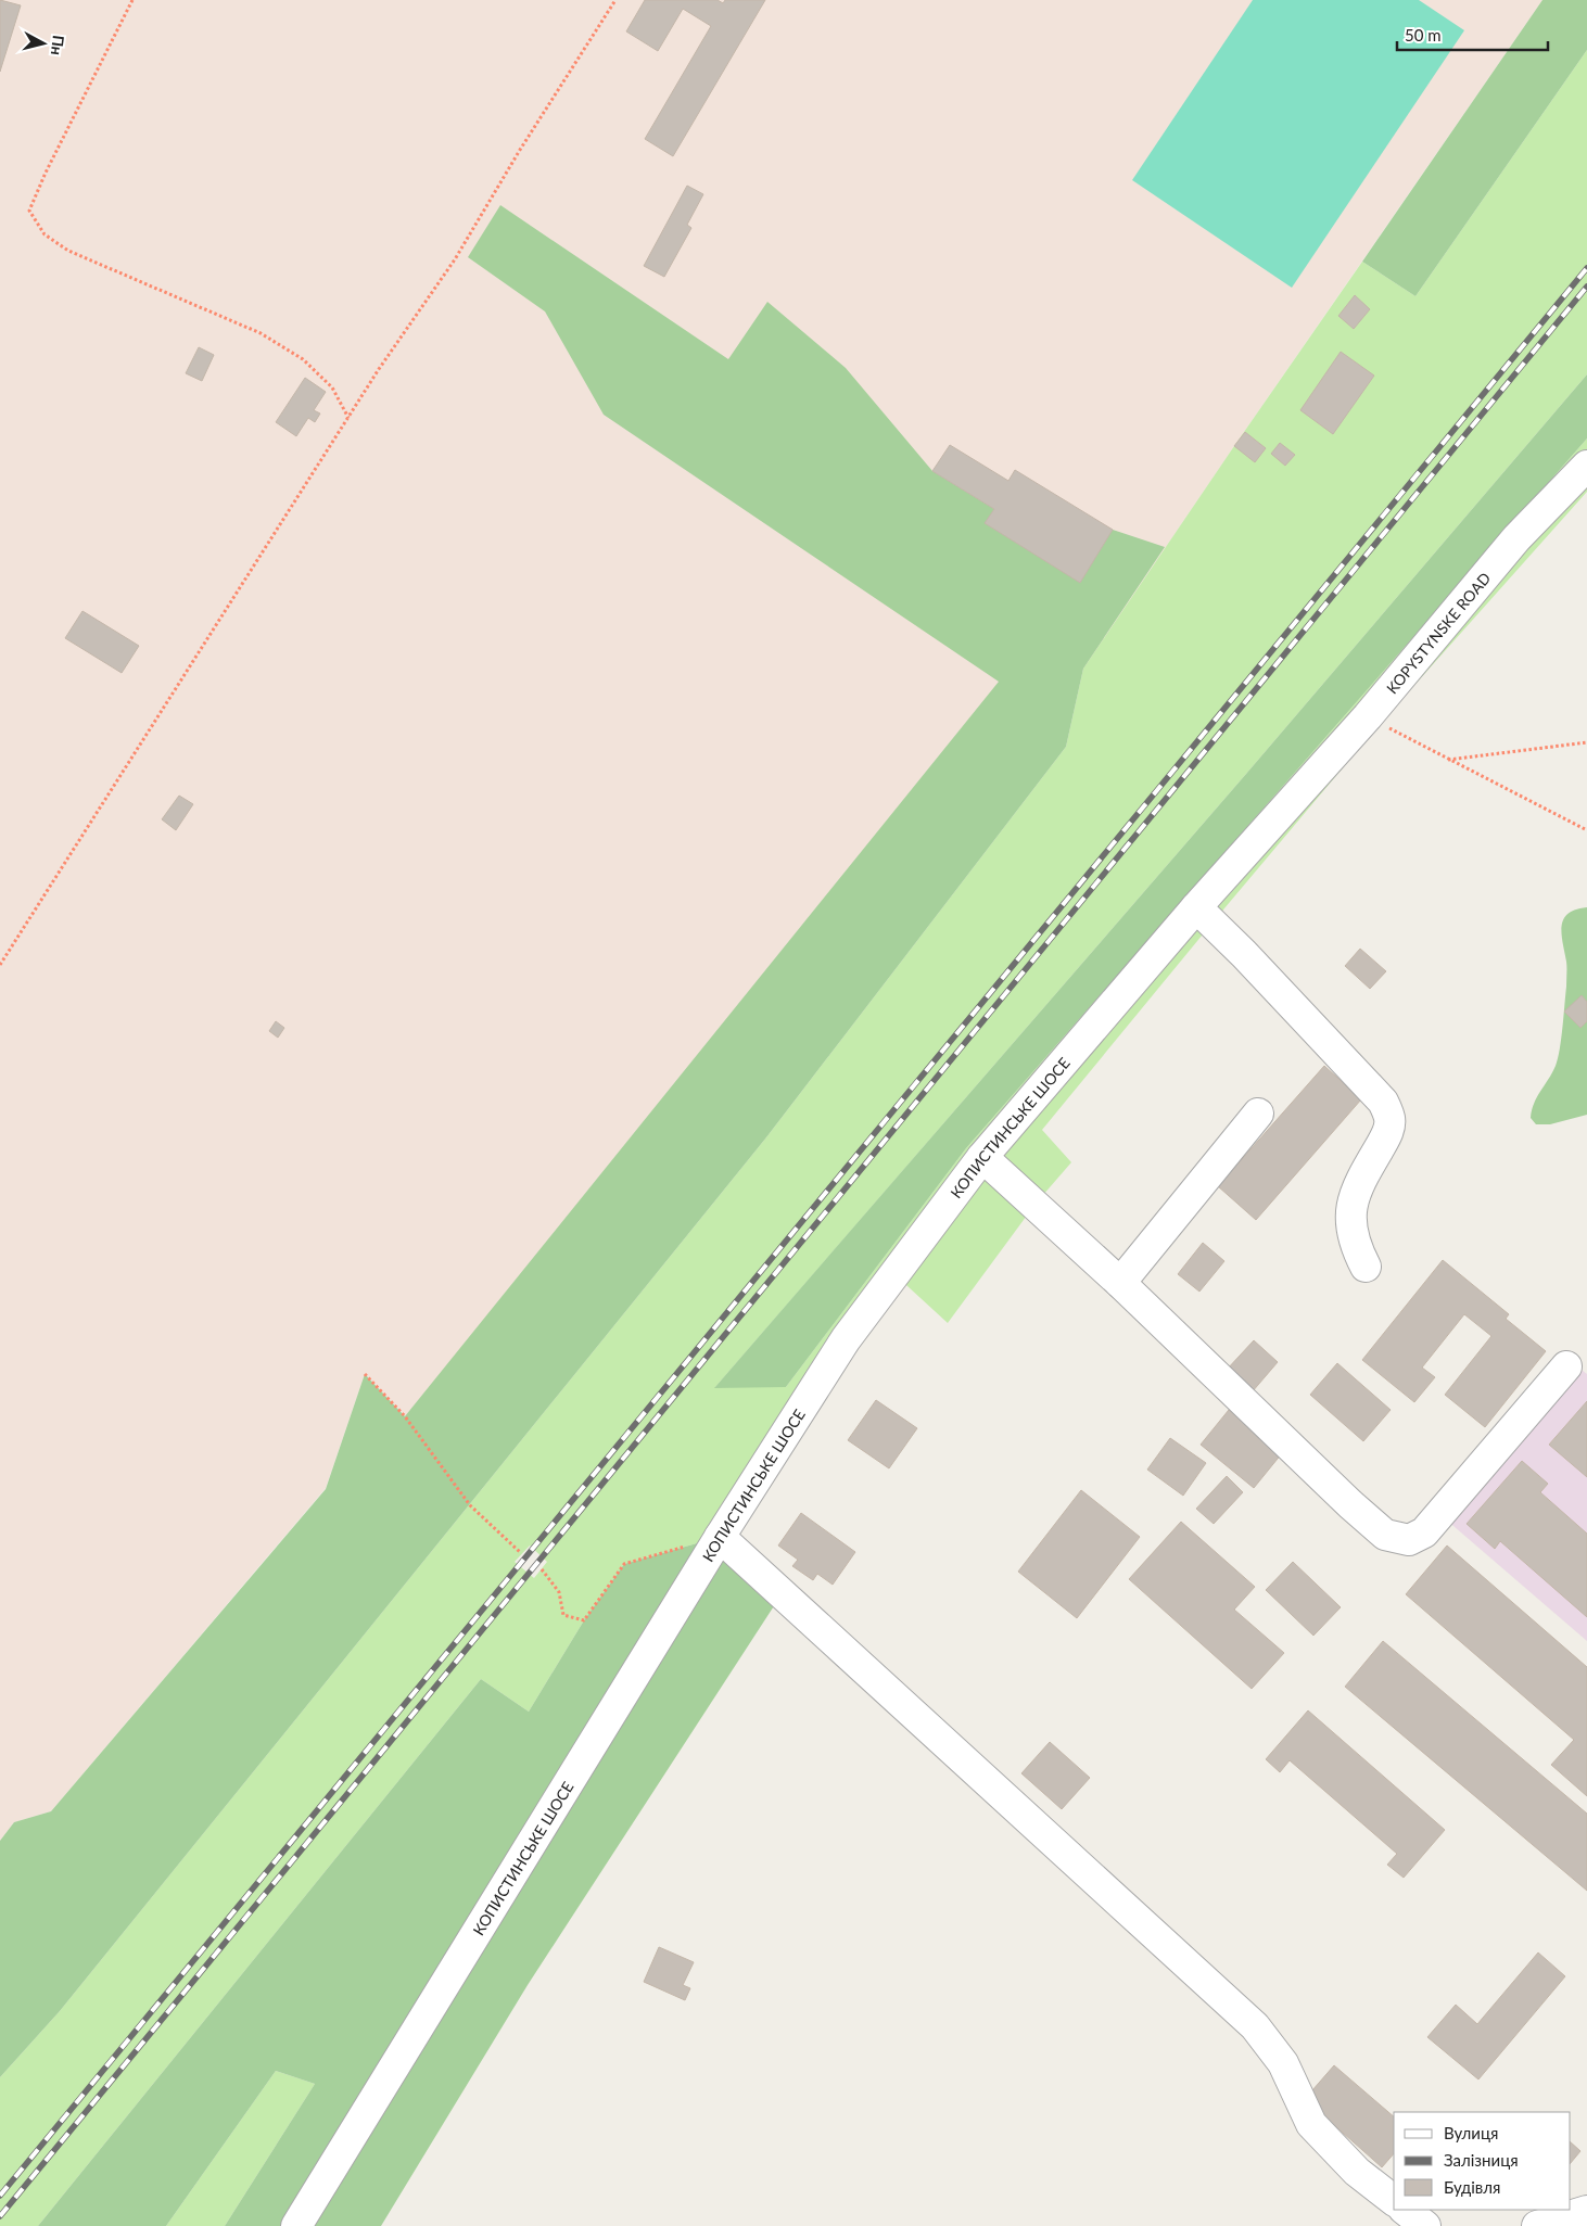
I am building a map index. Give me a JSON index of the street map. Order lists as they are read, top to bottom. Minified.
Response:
{"streets":{"street":["KOPYSTYNSKE ROAD","КОПИСТИНСЬКЕ ШОСЕ"]},"crossings":[["KOPYSTYNSKE ROAD","КОПИСТИНСЬКЕ ШОСЕ"]],"legend":["Вулиця","Залізниця","Будівля"],"scale_bar":"50 m","north":"right"}
